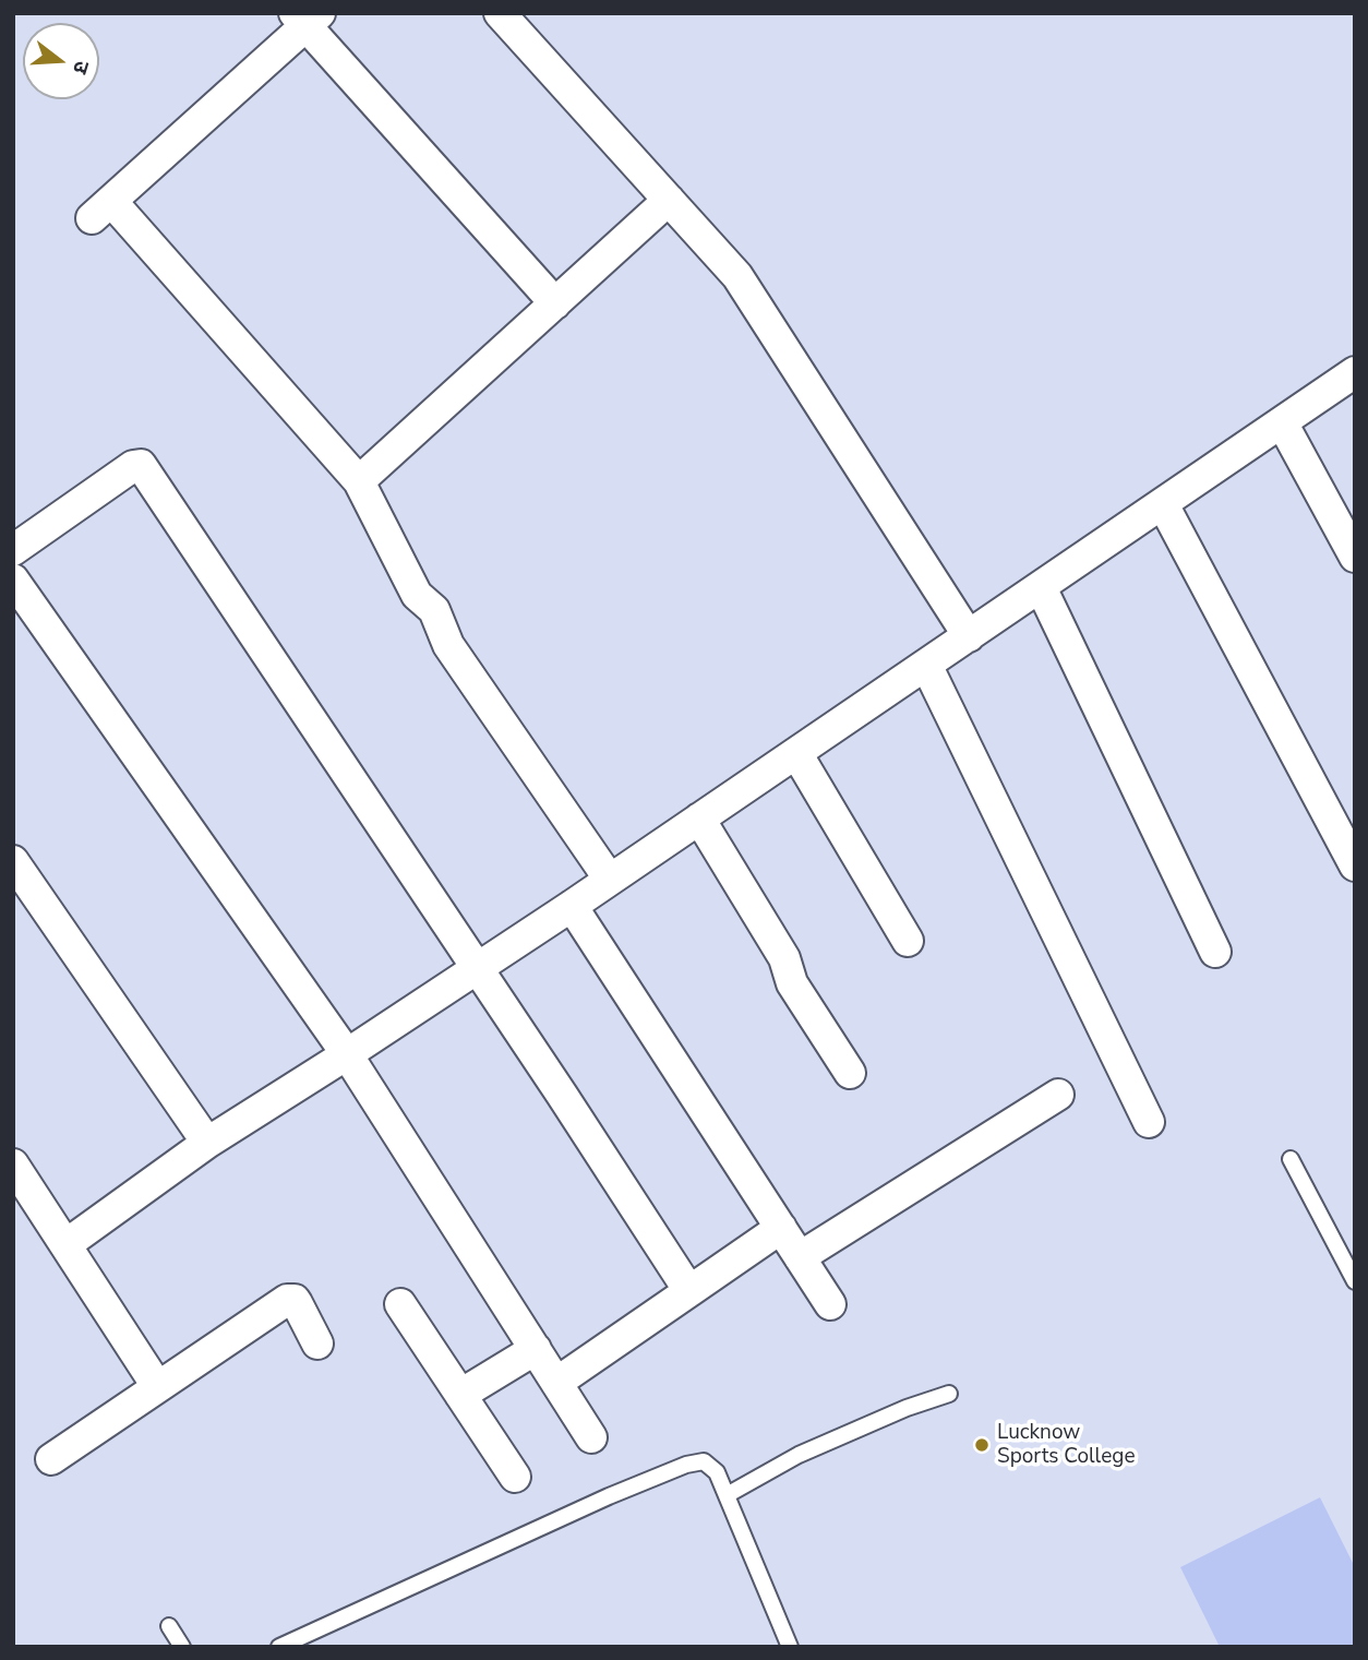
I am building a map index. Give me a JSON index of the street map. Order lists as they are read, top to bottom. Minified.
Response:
{"places":["Lucknow Sports College"],"north":"right"}
